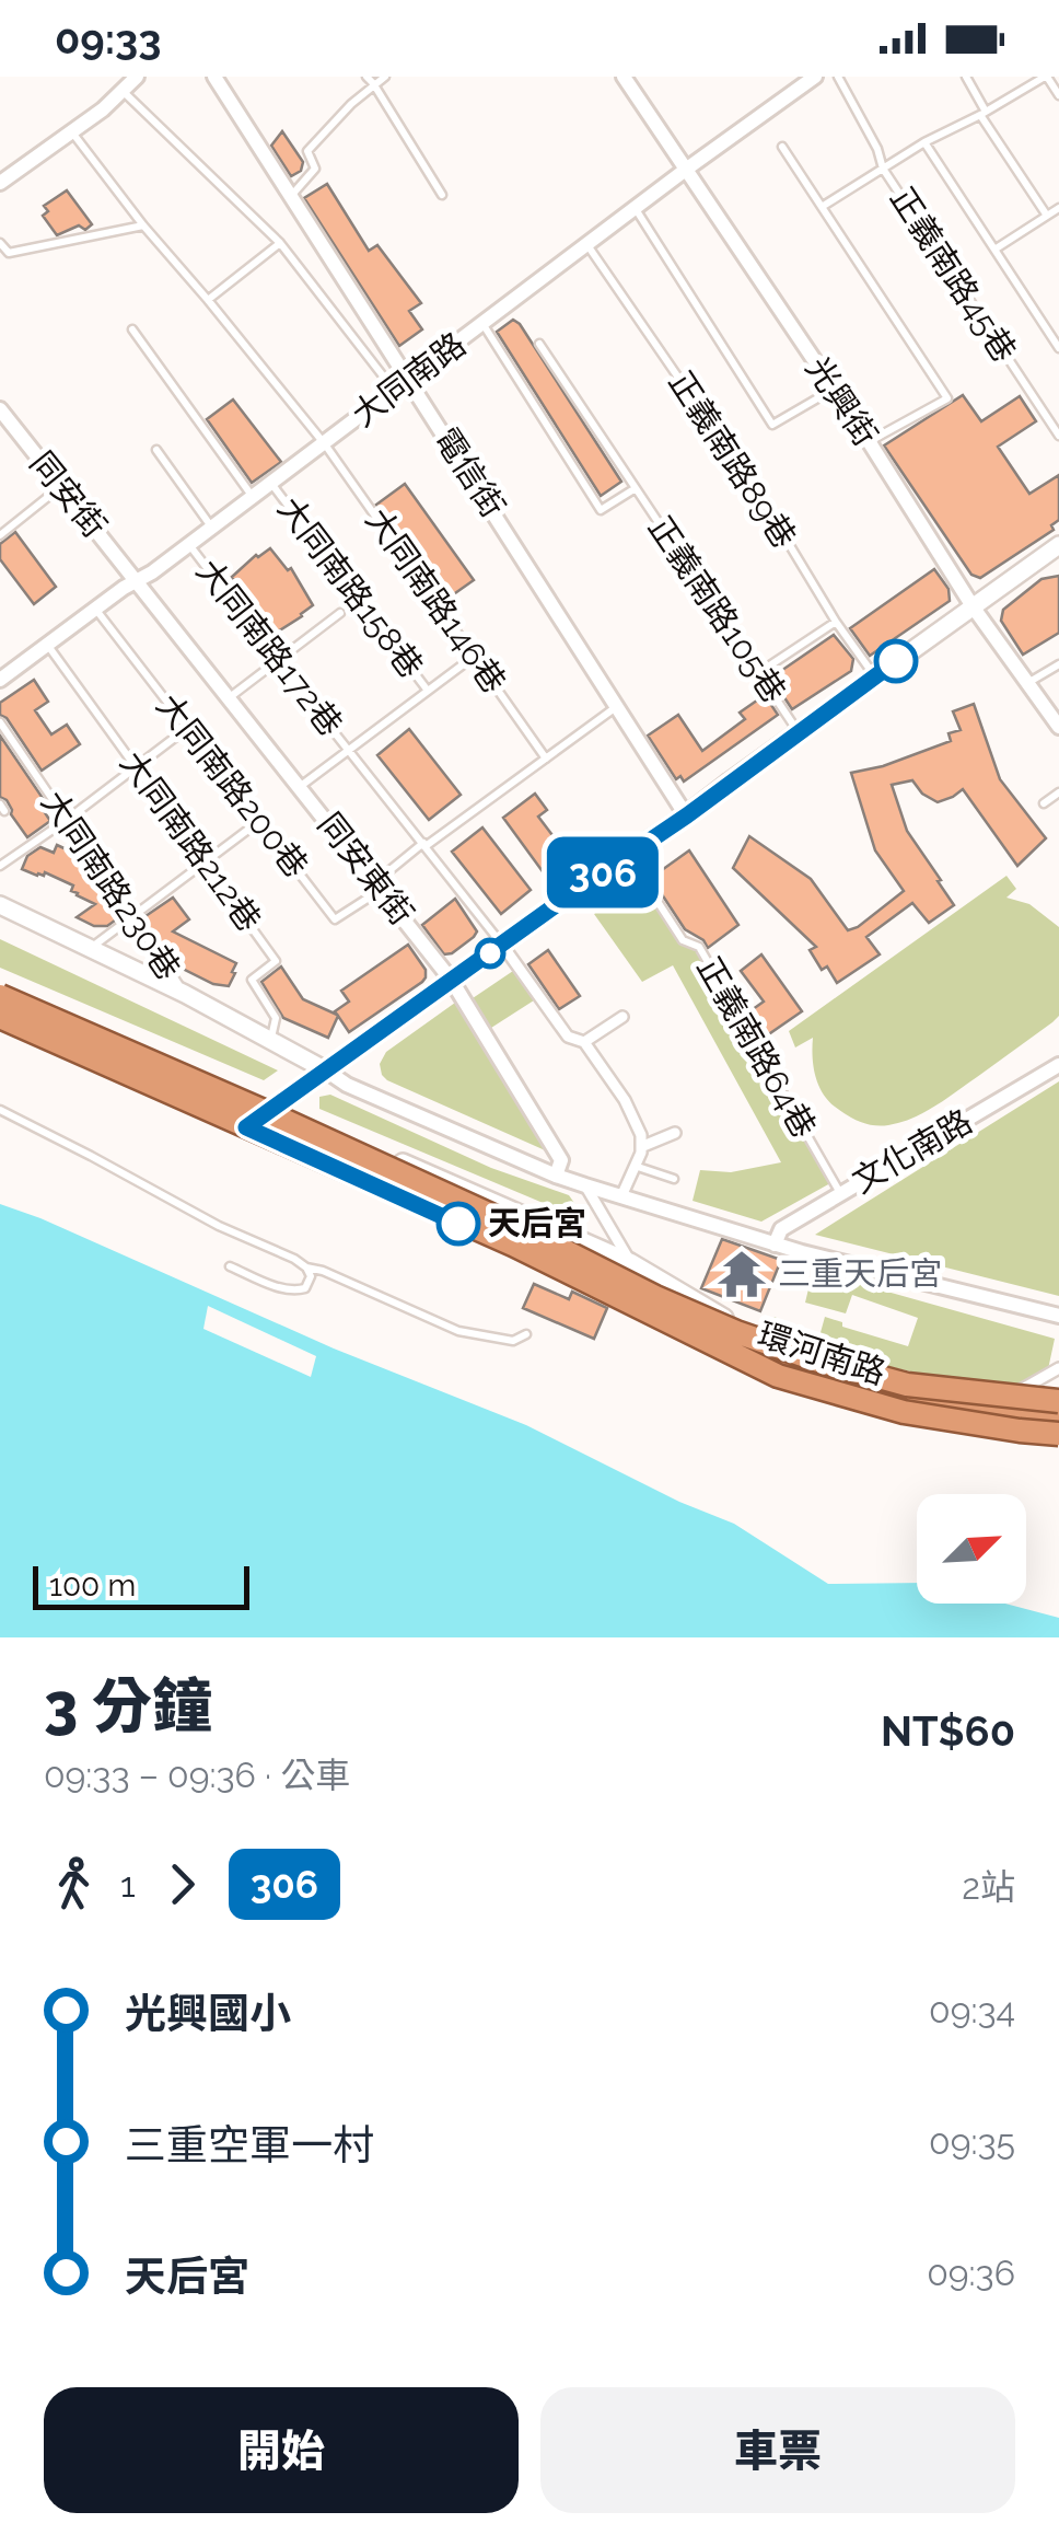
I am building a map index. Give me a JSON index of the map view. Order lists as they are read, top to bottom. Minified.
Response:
{"streets":{"street":["大同南路","光興街","電信街","同安街","同安東街","文化南路","環河南路"],"lane":["正義南路45巷","正義南路89巷","大同南路158巷","大同南路146巷","正義南路105巷","大同南路172巷","大同南路200巷","大同南路212巷","大同南路230巷","正義南路64巷"]},"crossings":[["大同南路","光興街"],["大同南路","正義南路89巷"],["大同南路","電信街"],["大同南路","同安街"],["大同南路","大同南路158巷"],["大同南路","大同南路146巷"],["大同南路","大同南路172巷"],["大同南路","大同南路200巷"],["大同南路","大同南路212巷"],["大同南路","同安東街"],["同安街","同安東街"],["大同南路158巷","大同南路172巷"],["大同南路146巷","大同南路172巷"],["大同南路172巷","同安東街"],["大同南路200巷","同安東街"],["正義南路64巷","文化南路"]],"places":{"other":["天后宮"],"temple":["三重天后宮"]},"lines":["bus line 306"],"scale_bar":"100 m","north":"top right","page":{"status":"09:33","on_map":"306","scale":"100 m","heading":["3 分鐘","09:33 – 09:36 · 公車","NT$60"],"legs":["1","306","2站"],"list":[{"name":"光興國小","value":"09:34"},{"name":"三重空軍一村","value":"09:35"},{"name":"天后宮","value":"09:36"}],"buttons":["開始","車票"]}}
